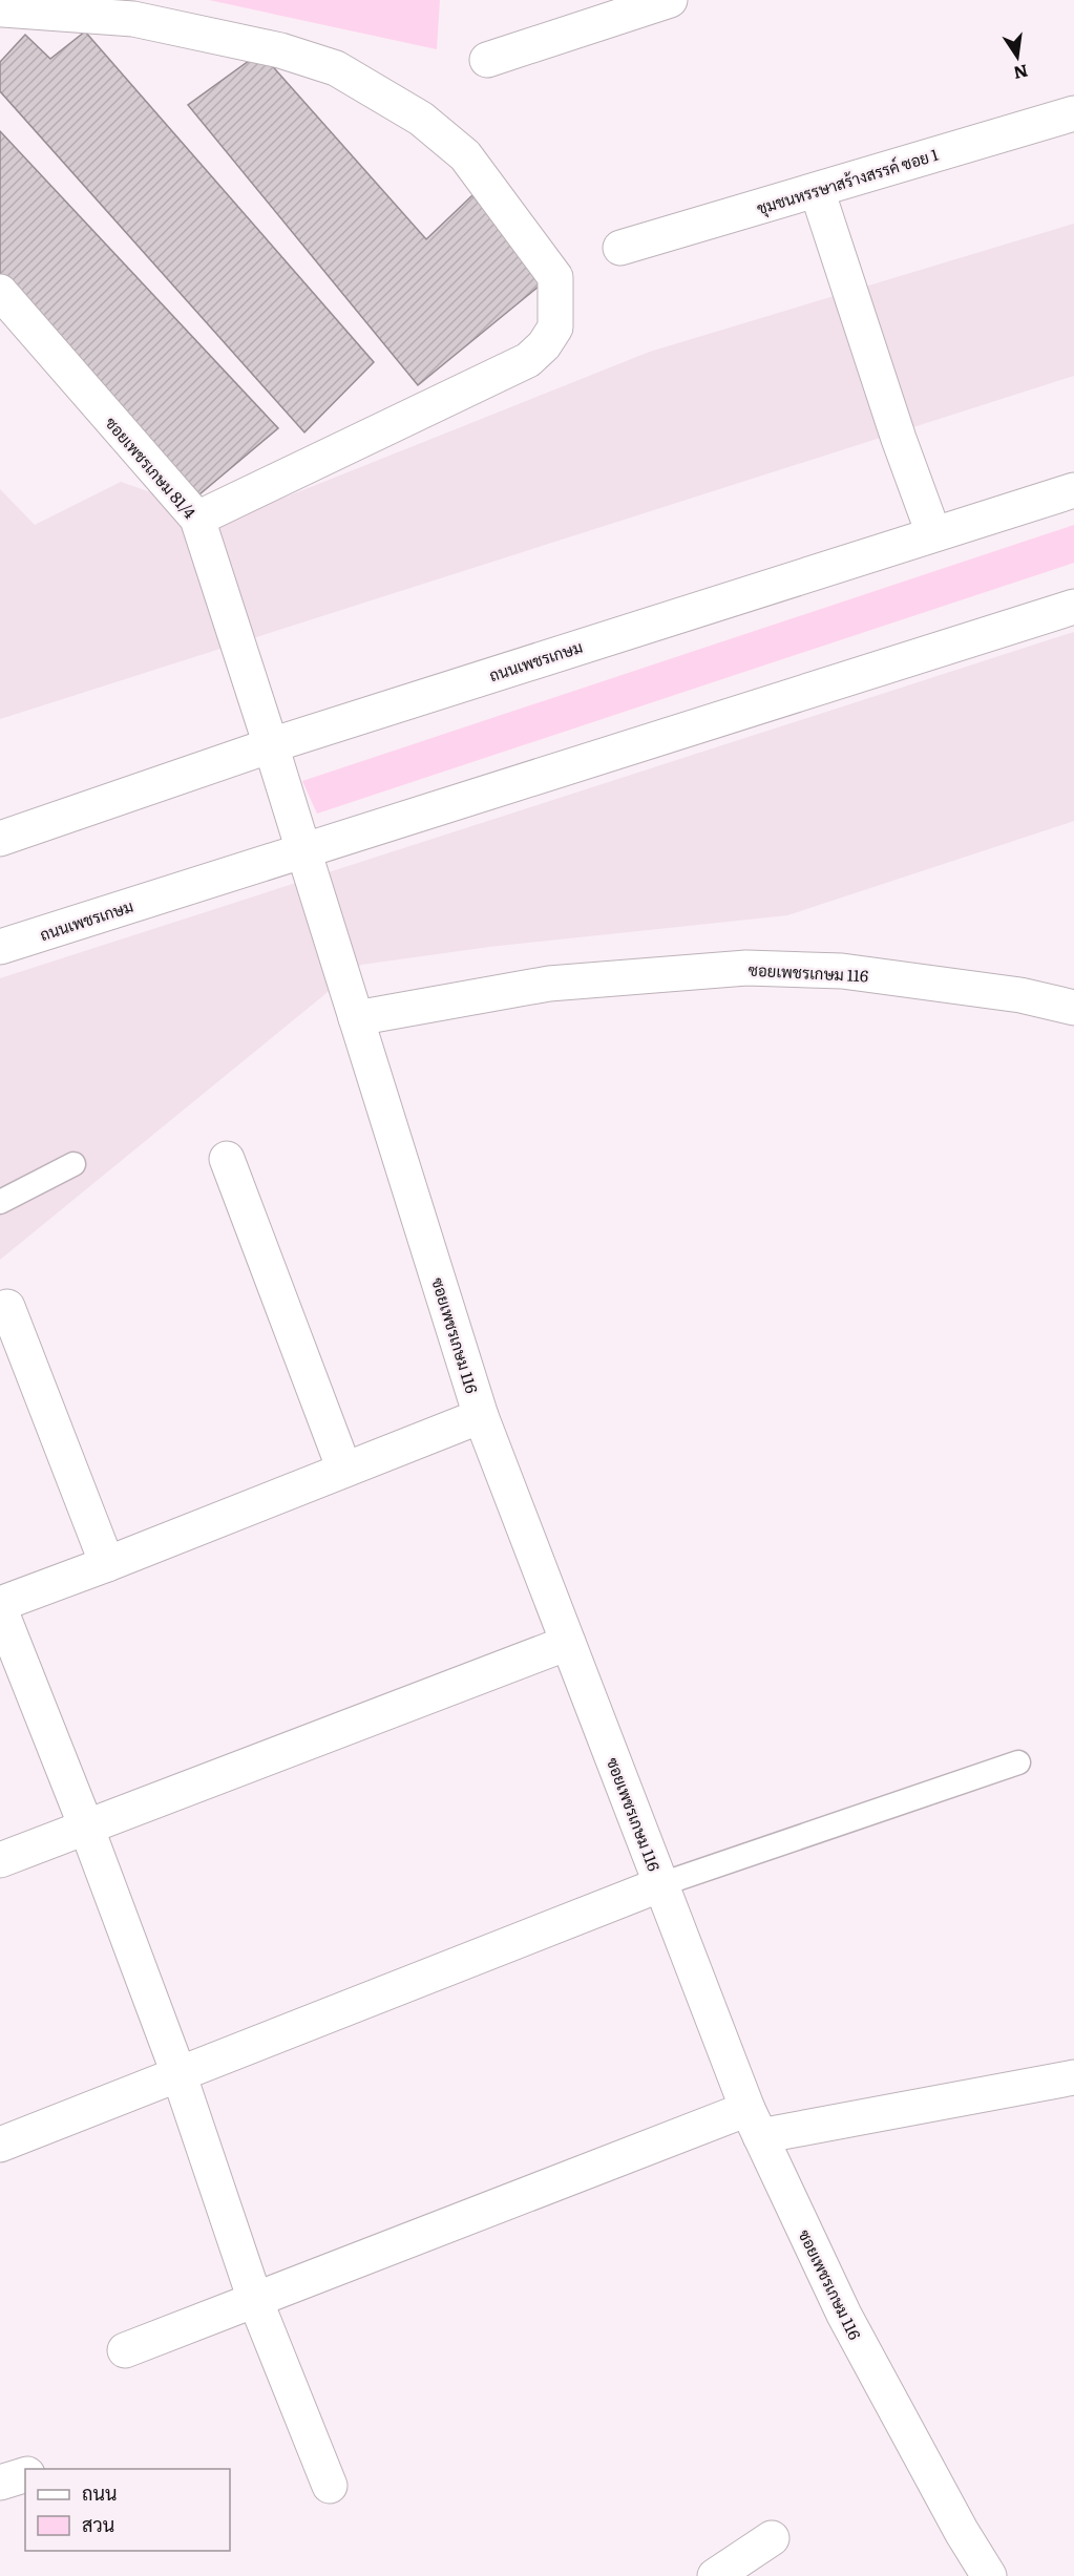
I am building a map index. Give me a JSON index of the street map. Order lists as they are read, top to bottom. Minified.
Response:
{"streets":{"street":["ชุมชนหรรษาสร้างสรรค์ ซอย 1","ซอยเพชรเกษม 81/4","ถนนเพชรเกษม","ซอยเพชรเกษม 116"]},"crossings":[["ซอยเพชรเกษม 81/4","ถนนเพชรเกษม"],["ซอยเพชรเกษม 81/4","ซอยเพชรเกษม 116"],["ถนนเพชรเกษม","ซอยเพชรเกษม 116"]],"legend":["ถนน","สวน"],"north":"bottom"}
